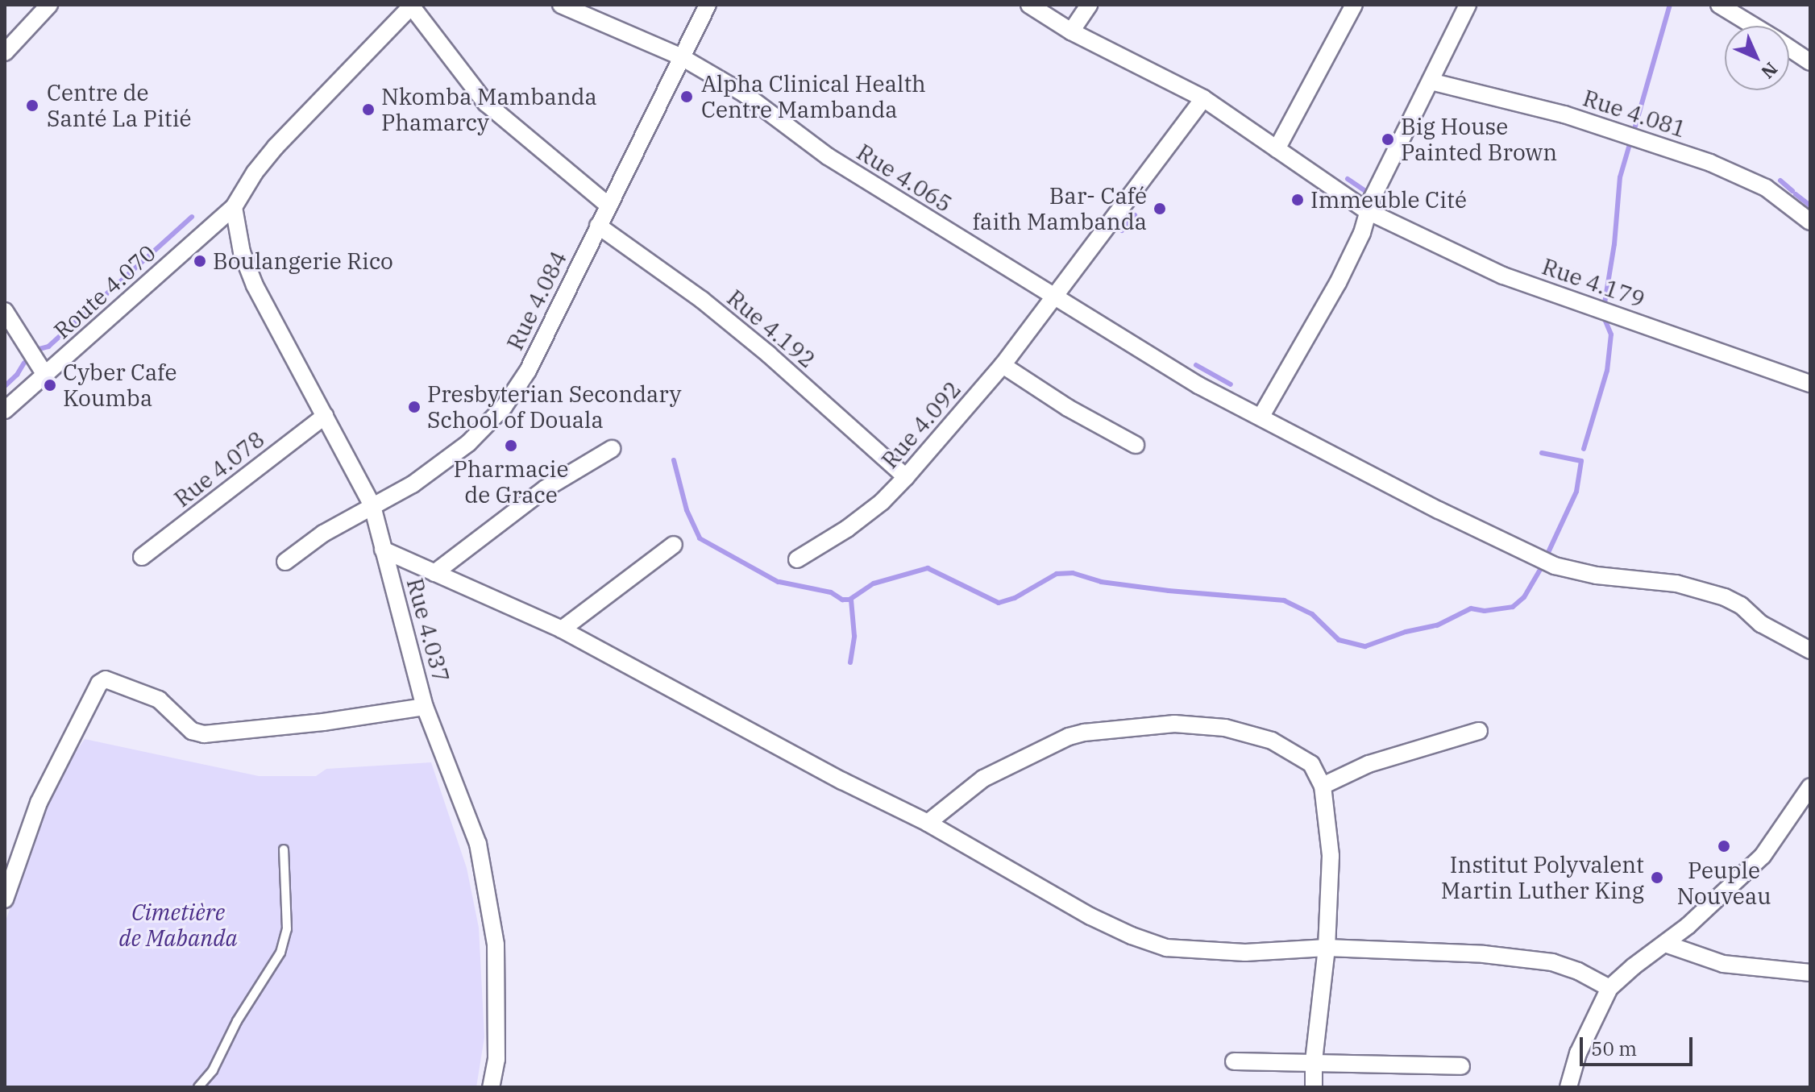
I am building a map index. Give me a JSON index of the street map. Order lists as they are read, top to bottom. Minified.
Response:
{"streets":{"street":["Rue 4.081","Rue 4.065","Rue 4.179","Route 4.070","Rue 4.084","Rue 4.192","Rue 4.092","Rue 4.078","Rue 4.037"]},"crossings":[["Rue 4.065","Rue 4.084"],["Rue 4.065","Rue 4.092"],["Rue 4.179","Rue 4.092"],["Route 4.070","Rue 4.037"],["Rue 4.084","Rue 4.192"],["Rue 4.084","Rue 4.037"],["Rue 4.192","Rue 4.092"],["Rue 4.078","Rue 4.037"]],"parks":["Cimetière de Mabanda"],"places":["Alpha Clinical Health Centre Mambanda","Centre de Santé La Pitié","Nkomba Mambanda Phamarcy","Big House Painted Brown","Immeuble Cité","Bar- Café faith Mambanda","Boulangerie Rico","Cyber Cafe Koumba","Presbyterian Secondary School of Douala","Pharmacie de Grace","Peuple Nouveau","Institut Polyvalent Martin Luther King"],"scale_bar":"50 m","north":"bottom right"}
